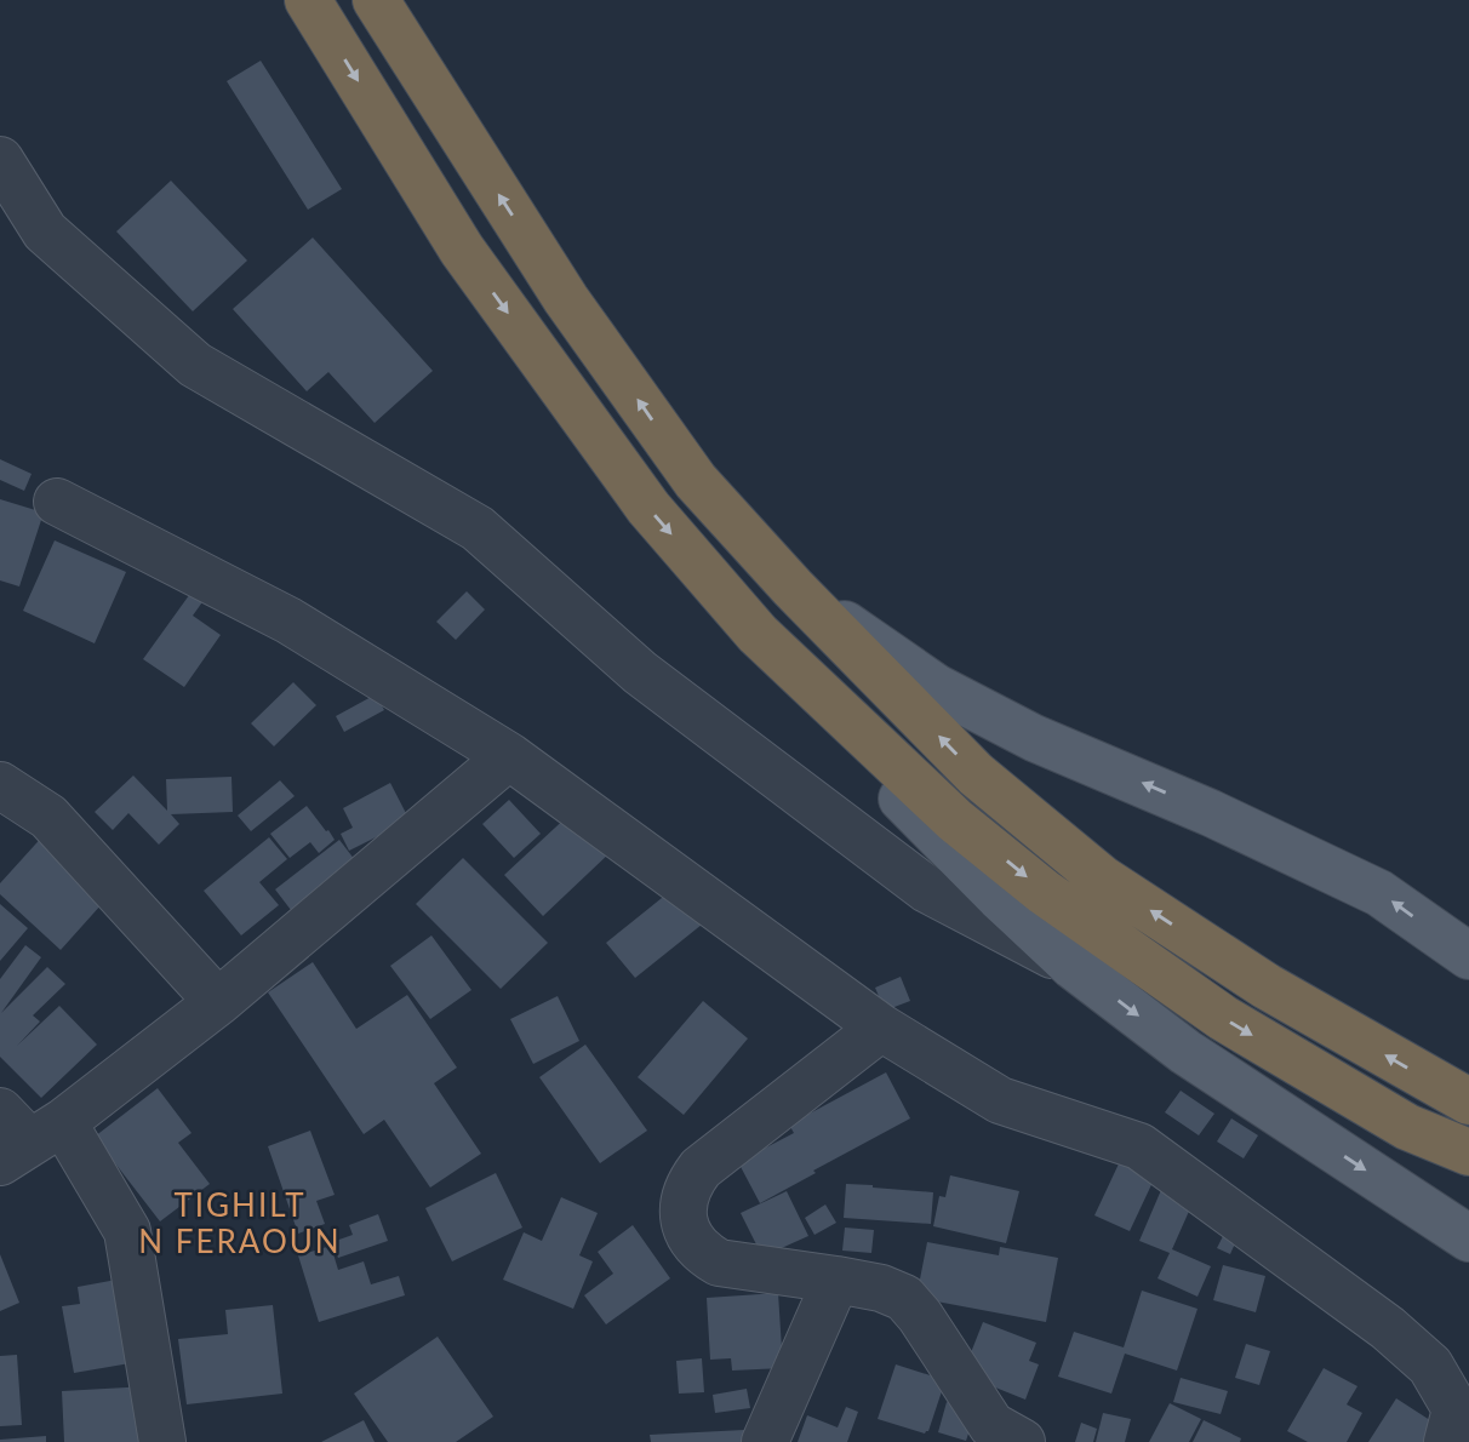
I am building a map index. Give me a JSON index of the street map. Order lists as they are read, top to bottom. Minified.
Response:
{"districts":["TIGHILT N FERAOUN"]}
